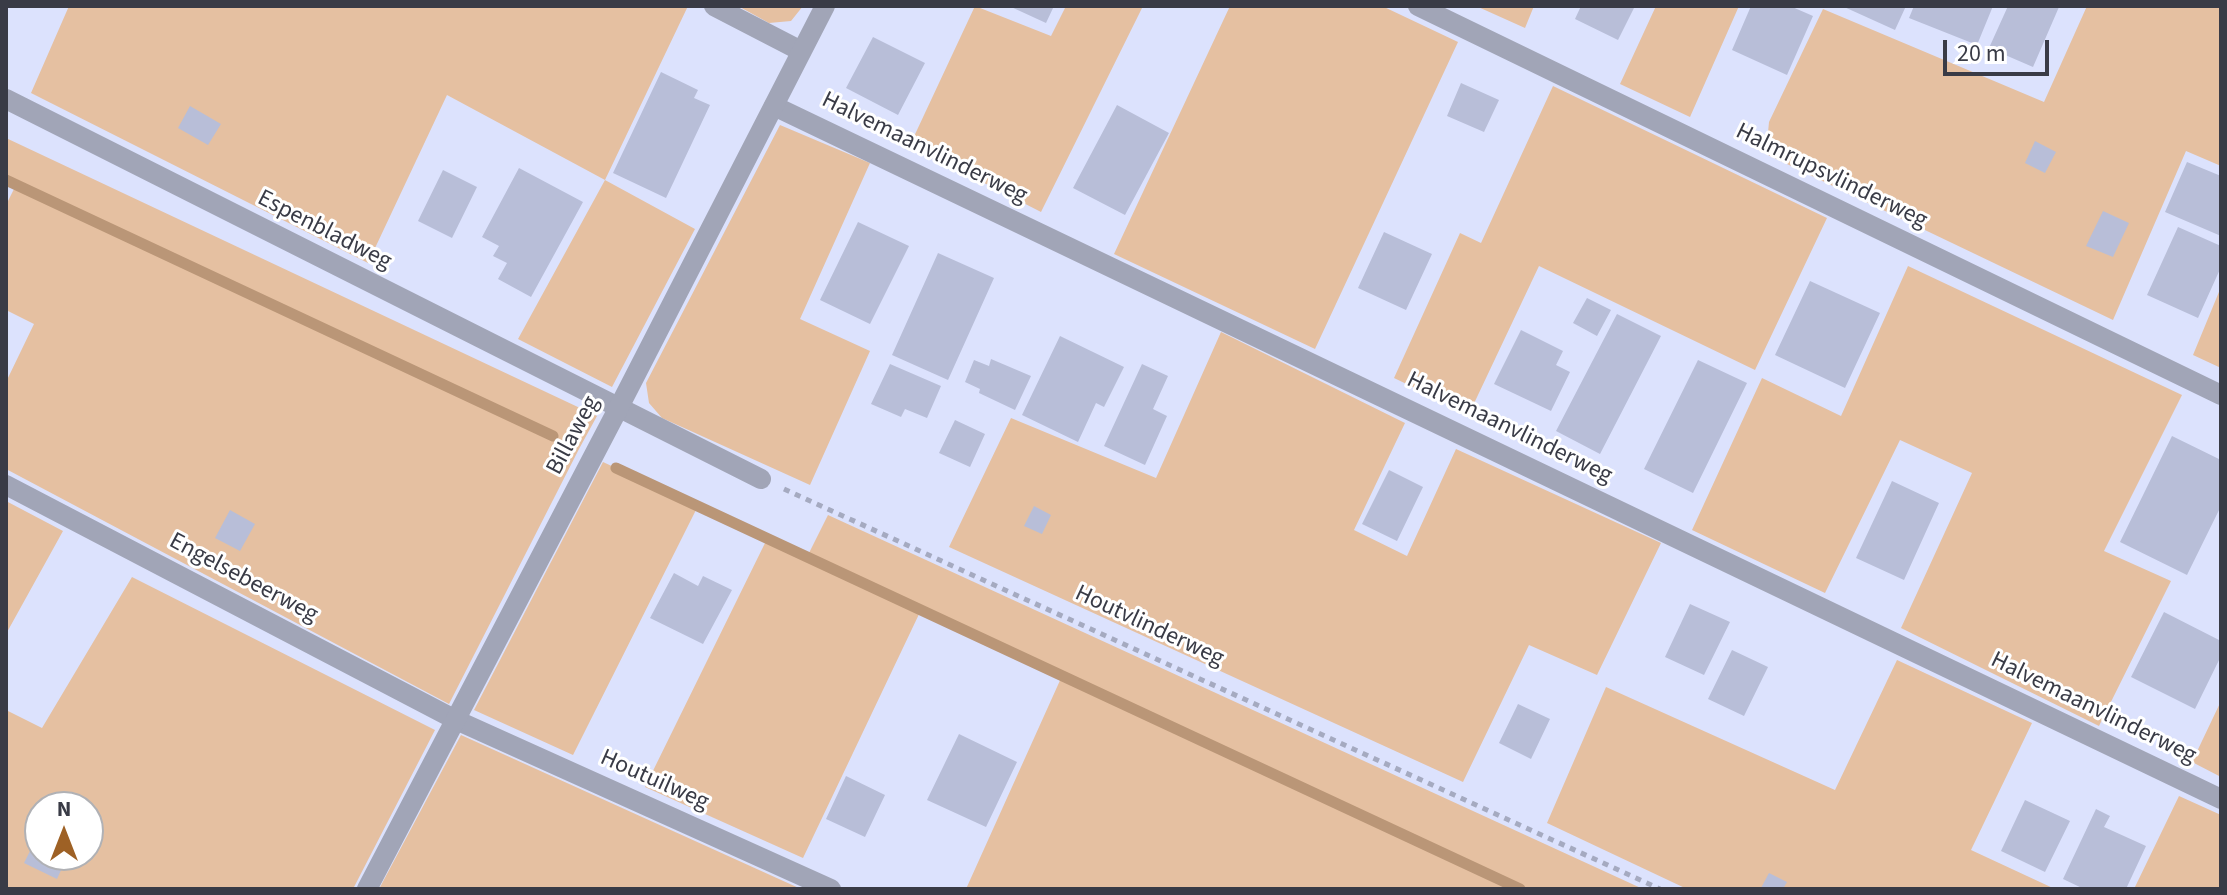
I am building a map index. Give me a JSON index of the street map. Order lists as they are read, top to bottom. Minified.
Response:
{"streets":{"street":["Halvemaanvlinderweg","Halmrupsvlinderweg","Espenbladweg","Billaweg","Engelsebeerweg","Houtuilweg"],"path":["Houtvlinderweg"]},"crossings":[["Halvemaanvlinderweg","Billaweg"],["Espenbladweg","Billaweg"],["Billaweg","Engelsebeerweg"],["Billaweg","Houtuilweg"],["Engelsebeerweg","Houtuilweg"]],"scale_bar":"20 m","north":"top"}
